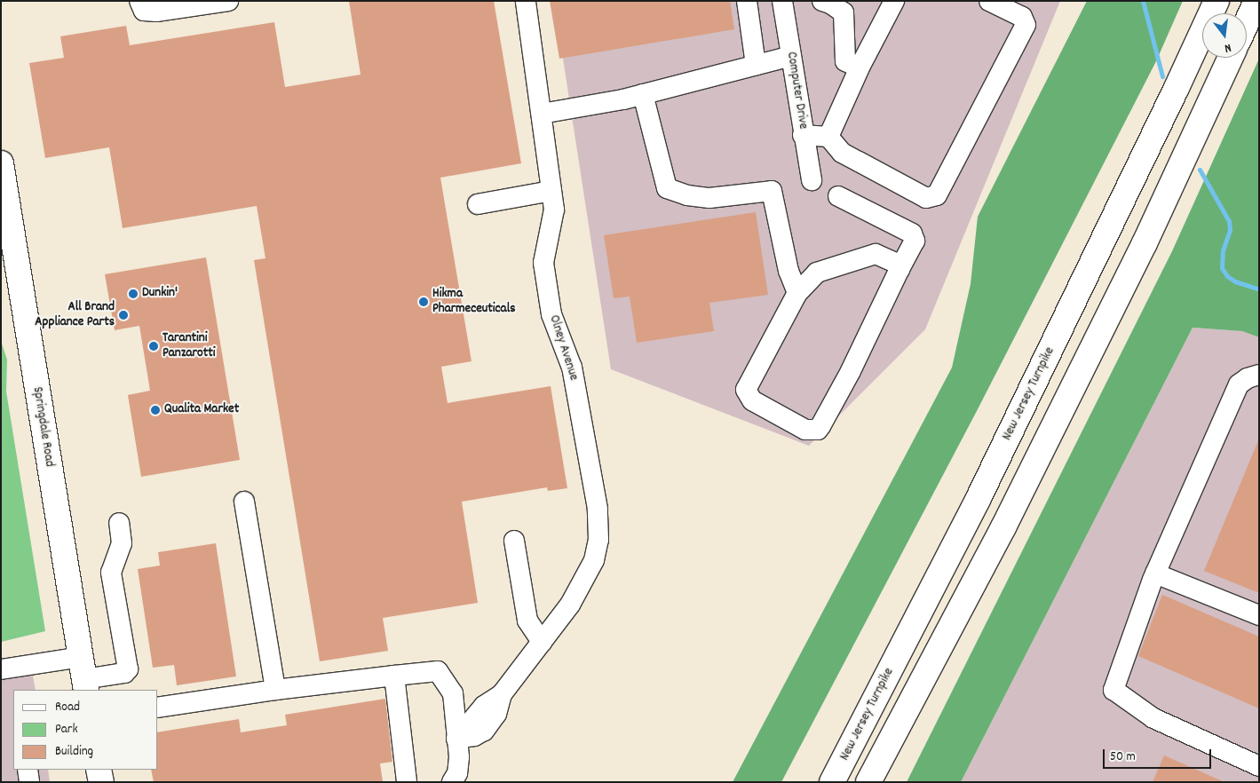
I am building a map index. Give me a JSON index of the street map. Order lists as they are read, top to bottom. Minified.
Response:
{"streets":{"main road":["New Jersey Turnpike","Springdale Road"],"street":["Computer Drive","Olney Avenue"]},"places":["Dunkin'","Hikma Pharmeceuticals","All Brand Appliance Parts","Tarantini Panzarotti","Qualita Market"],"legend":["Road","Park","Building"],"scale_bar":"50 m","north":"bottom"}
